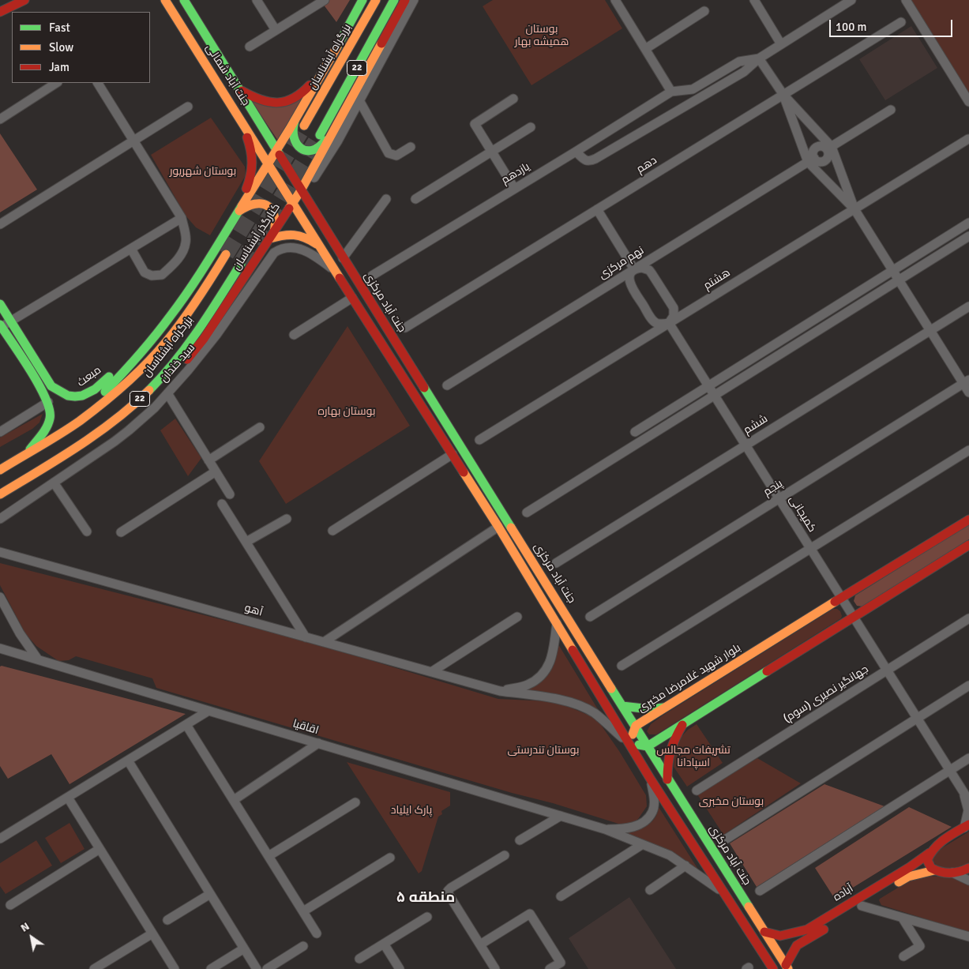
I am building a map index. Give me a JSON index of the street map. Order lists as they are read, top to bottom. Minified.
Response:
{"streets":{"main road":["بزرگراه آبشناسان","22","جنت آباد شمالی","کنارگذر آبشناسان","جنت آباد مرکزی","مبعث","بلوار شهید غلامرضا مخبری","آباده"],"street":["دهم","یازدهم","نهم مرکزی","هشتم","سید خندان","ششم","پنجم","کمیجانی","آهو","جهانگیر نصیری (سوم)","اقاقیا"]},"crossings":[["بزرگراه آبشناسان","کنارگذر آبشناسان"],["جنت آباد شمالی","کنارگذر آبشناسان"],["جنت آباد شمالی","جنت آباد مرکزی"],["کنارگذر آبشناسان","جنت آباد مرکزی"],["هشتم","کمیجانی"],["جنت آباد مرکزی","بلوار شهید غلامرضا مخبری"],["جنت آباد مرکزی","آباده"],["ششم","کمیجانی"],["پنجم","کمیجانی"],["کمیجانی","بلوار شهید غلامرضا مخبری"],["کمیجانی","جهانگیر نصیری (سوم)"],["آهو","بلوار شهید غلامرضا مخبری"]],"districts":["منطقه ۵"],"parks":["بوستان همیشه بهار","بوستان شهریور","بوستان بهاره","بوستان تندرستی","تشریفات مجالس اسپادانا","بوستان مخبری","پارک ایلیاد"],"legend":["Fast","Slow","Jam"],"scale_bar":"100 m","north":"top left"}
